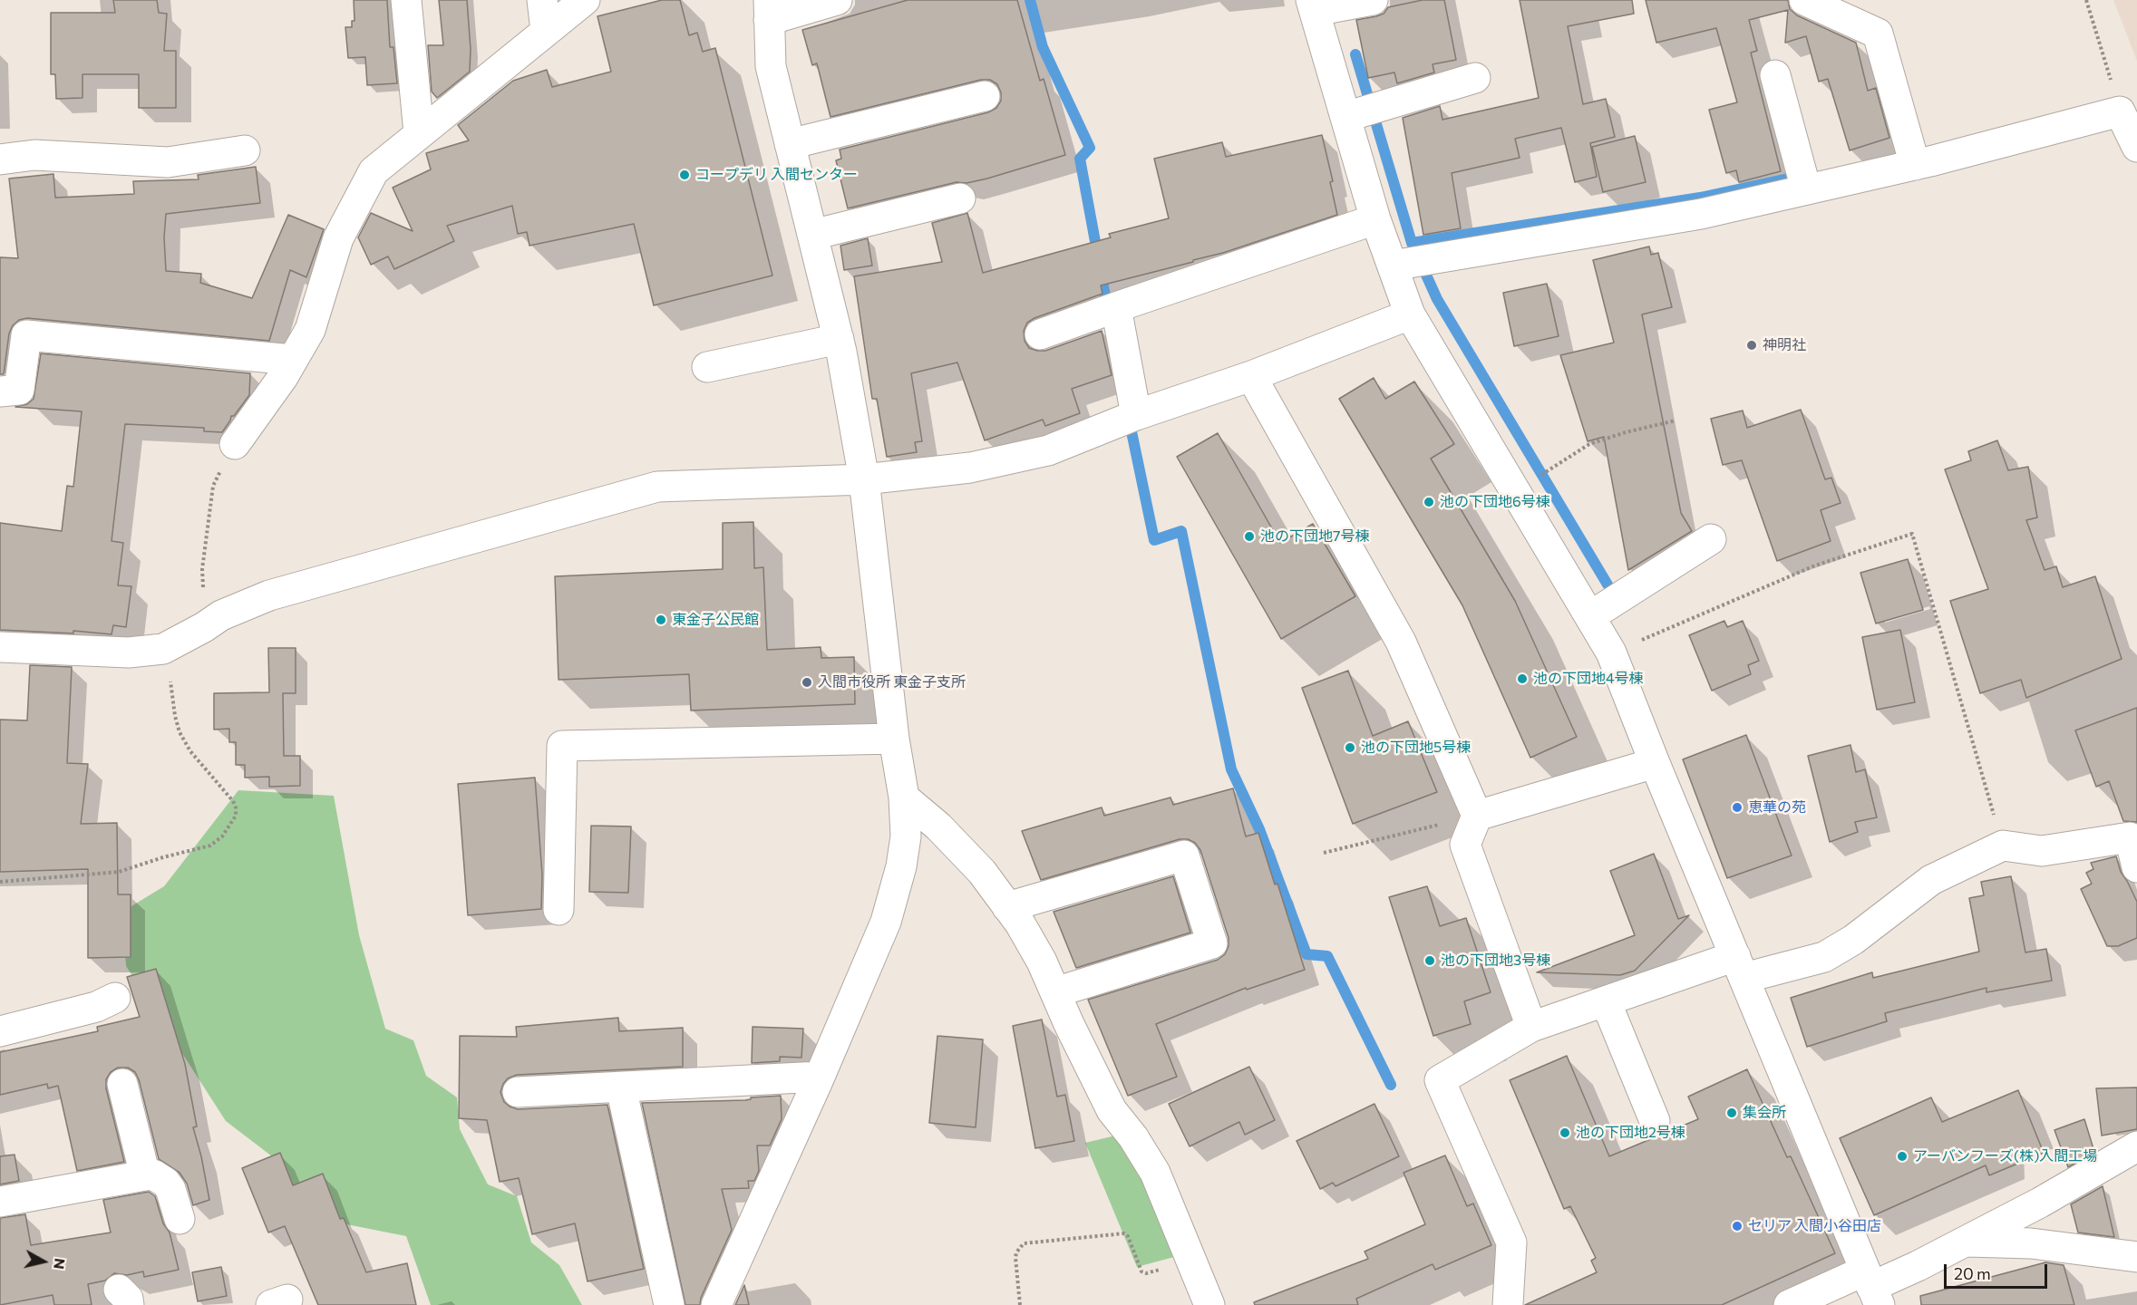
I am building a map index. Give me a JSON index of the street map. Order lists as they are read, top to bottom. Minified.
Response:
{"places":["コープデリ 入間センター","神明社","池の下団地6号棟","池の下団地7号棟","東金子公民館","池の下団地4号棟","入間市役所 東金子支所","池の下団地5号棟","恵華の苑","池の下団地3号棟","集会所","池の下団地2号棟","アーバンフーズ(株)入間工場","セリア 入間小谷田店"],"scale_bar":"20 m","north":"right"}
